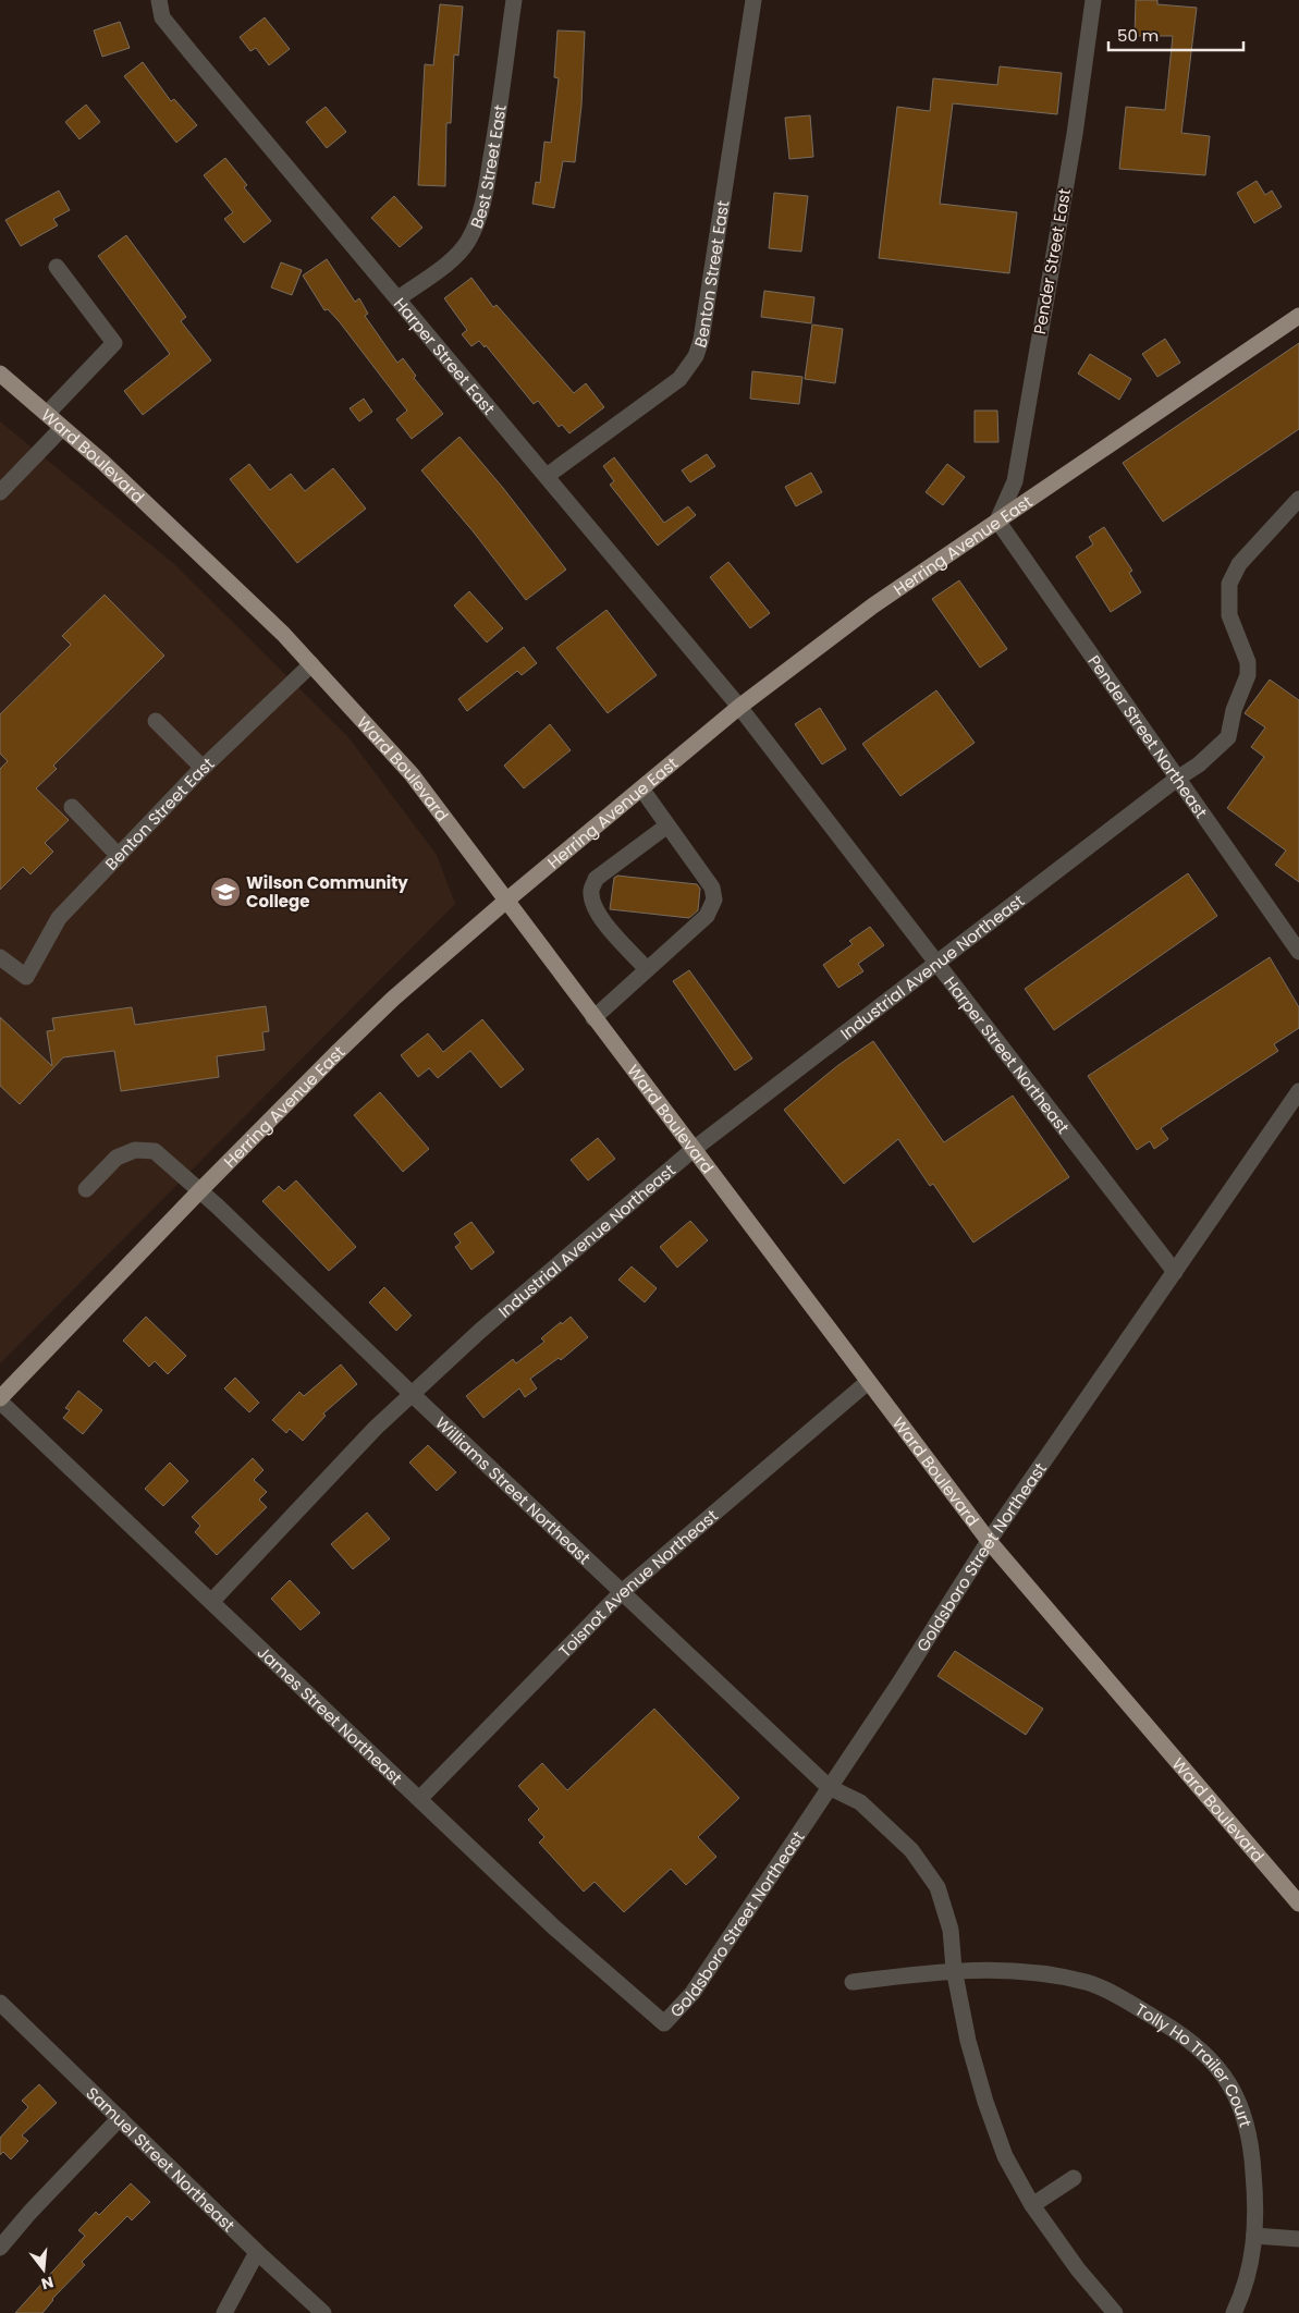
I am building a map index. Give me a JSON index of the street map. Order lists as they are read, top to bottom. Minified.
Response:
{"streets":{"main road":["Ward Boulevard","Herring Avenue East"],"street":["Best Street East","Pender Street East","Benton Street East","Harper Street East","Pender Street Northeast","Industrial Avenue Northeast","Harper Street Northeast","Williams Street Northeast","Goldsboro Street Northeast","Toisnot Avenue Northeast","James Street Northeast","Tolly Ho Trailer Court","Samuel Street Northeast"]},"crossings":[["Best Street East","Harper Street East"],["Pender Street East","Herring Avenue East"],["Pender Street East","Pender Street Northeast"],["Benton Street East","Harper Street East"],["Benton Street East","Ward Boulevard"],["Harper Street East","Herring Avenue East"],["Harper Street East","Harper Street Northeast"],["Ward Boulevard","Herring Avenue East"],["Ward Boulevard","Industrial Avenue Northeast"],["Ward Boulevard","Goldsboro Street Northeast"],["Ward Boulevard","Toisnot Avenue Northeast"],["Herring Avenue East","Pender Street Northeast"],["Herring Avenue East","Harper Street Northeast"],["Herring Avenue East","Williams Street Northeast"],["Herring Avenue East","James Street Northeast"],["Pender Street Northeast","Industrial Avenue Northeast"],["Industrial Avenue Northeast","Harper Street Northeast"],["Industrial Avenue Northeast","Williams Street Northeast"],["Industrial Avenue Northeast","James Street Northeast"],["Harper Street Northeast","Goldsboro Street Northeast"],["Williams Street Northeast","Goldsboro Street Northeast"],["Williams Street Northeast","Toisnot Avenue Northeast"],["Goldsboro Street Northeast","James Street Northeast"],["Toisnot Avenue Northeast","James Street Northeast"]],"places":{"school or university":["Wilson Community College"]},"scale_bar":"50 m","north":"bottom"}
